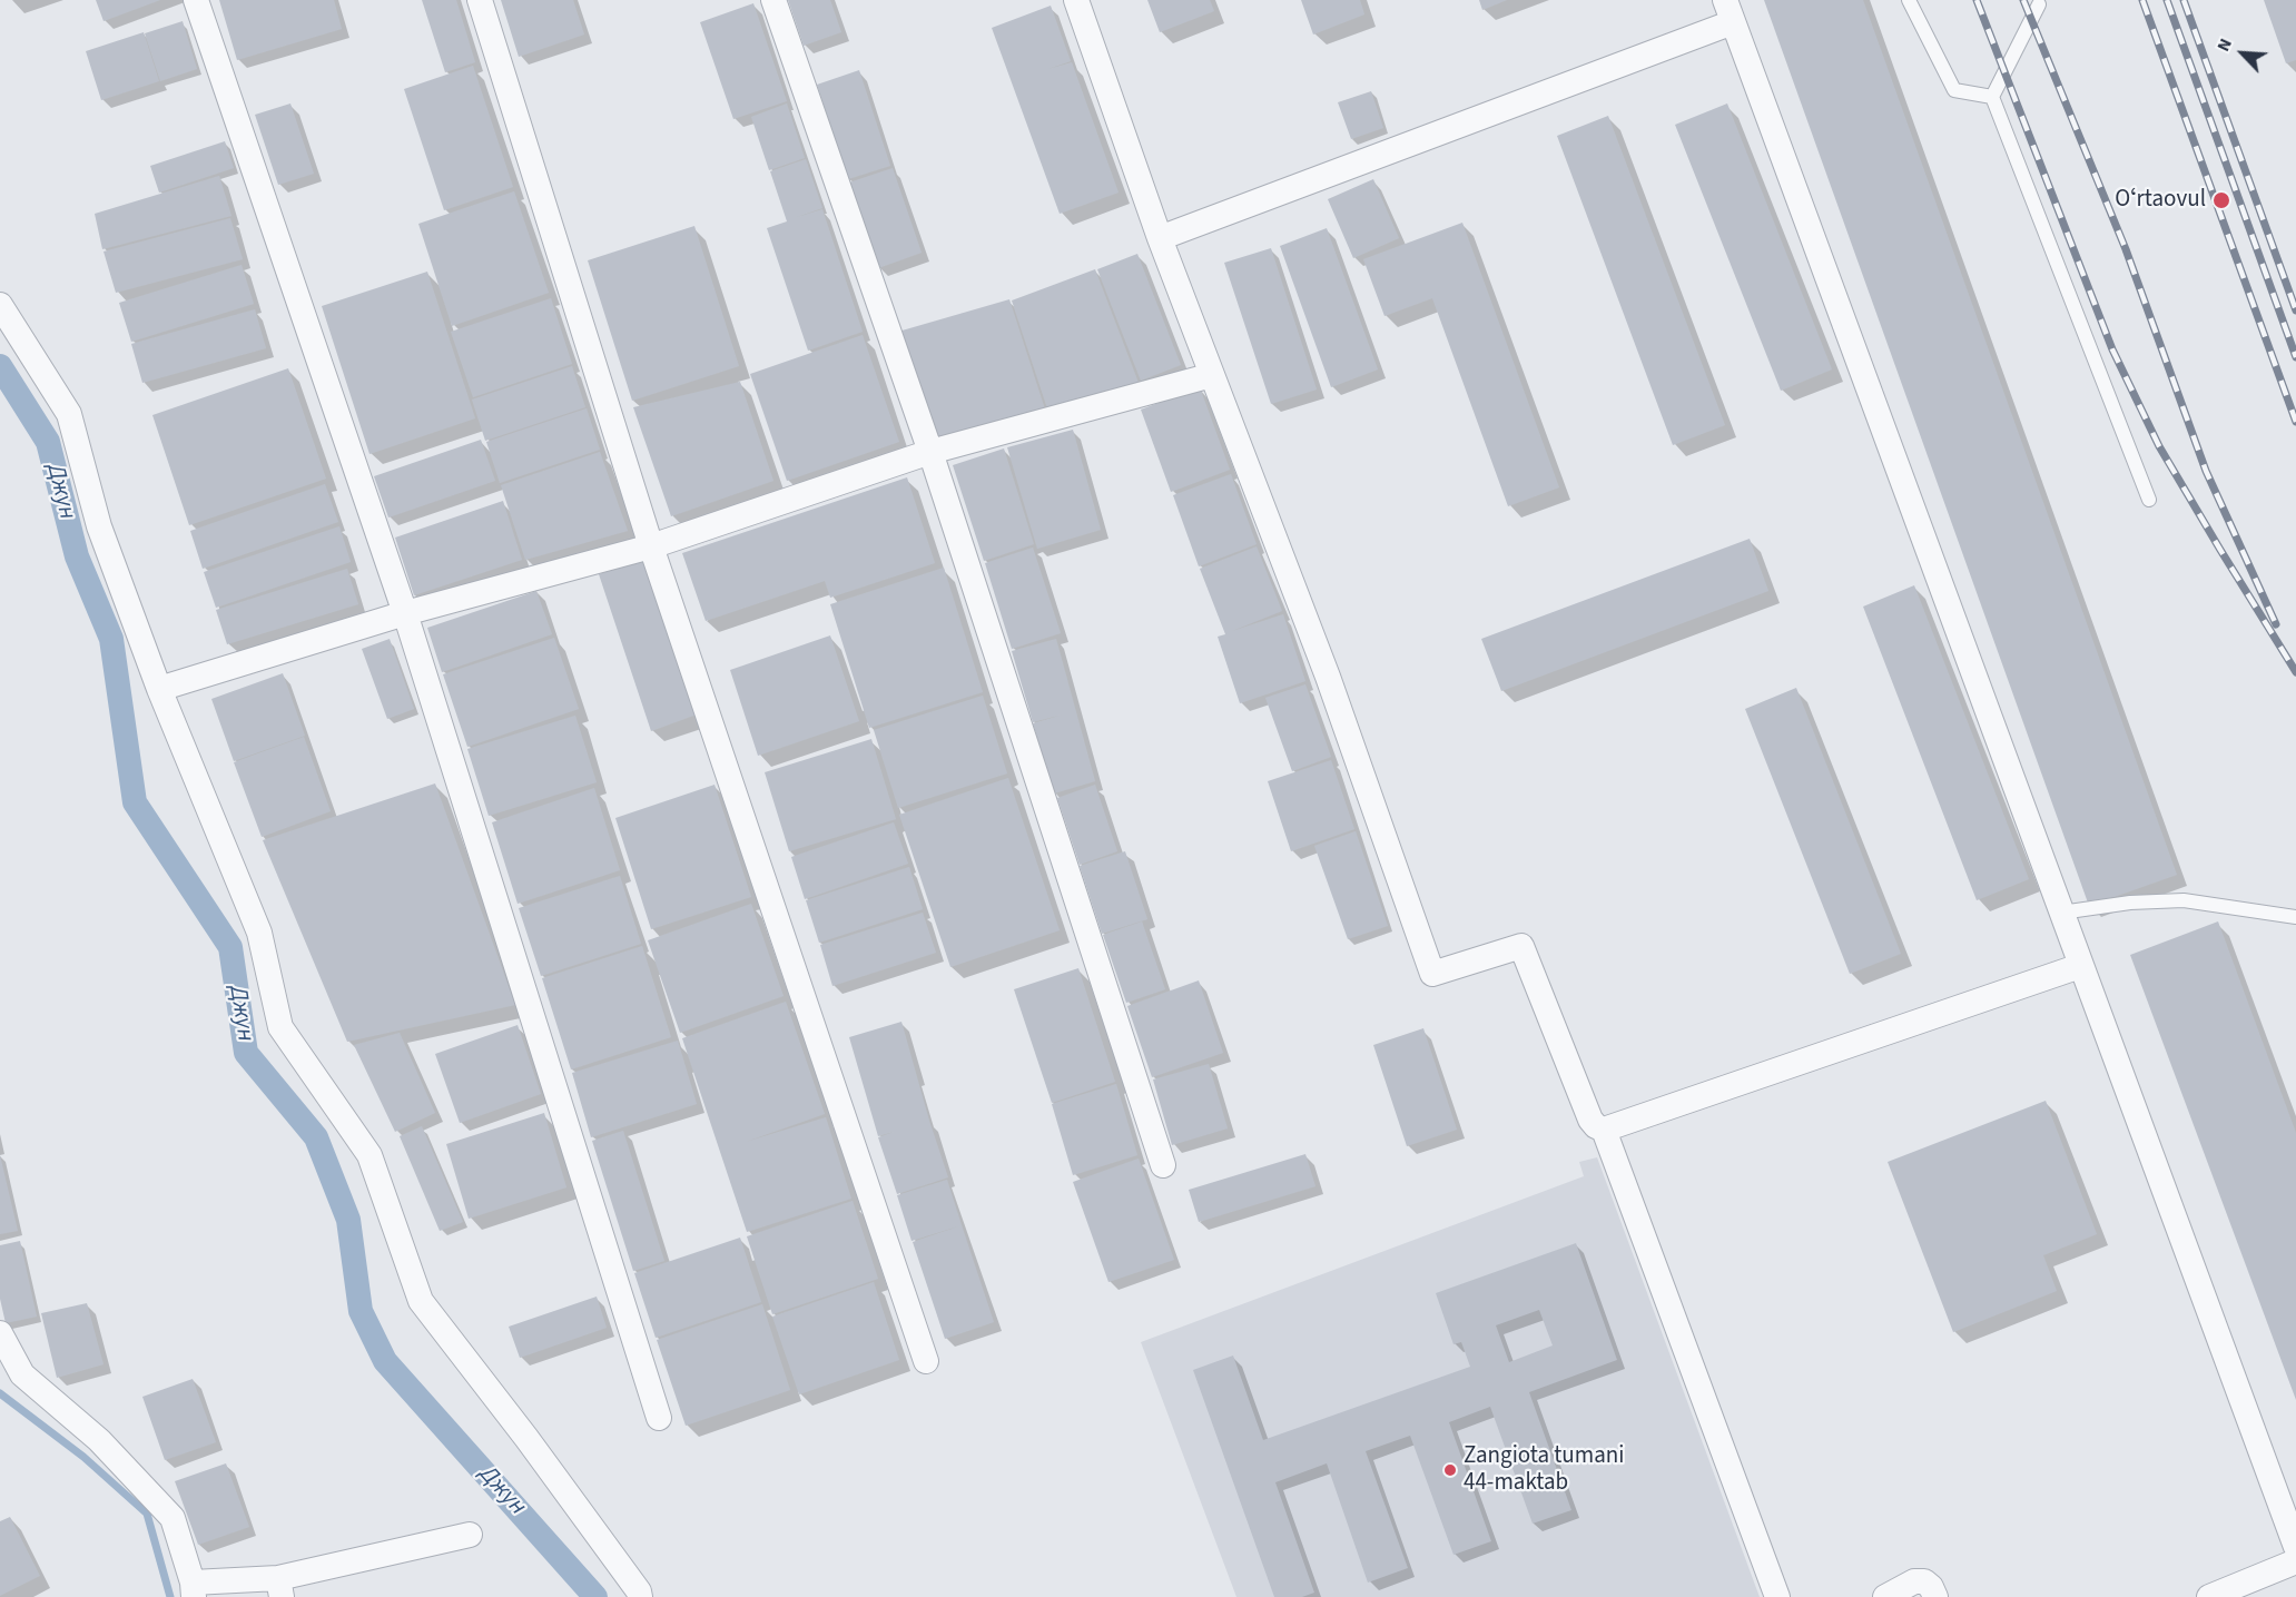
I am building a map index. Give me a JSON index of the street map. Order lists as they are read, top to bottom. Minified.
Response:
{"water":["Джун"],"places":["Oʻrtaovul","Zangiota tumani 44-maktab"],"north":"top left"}
